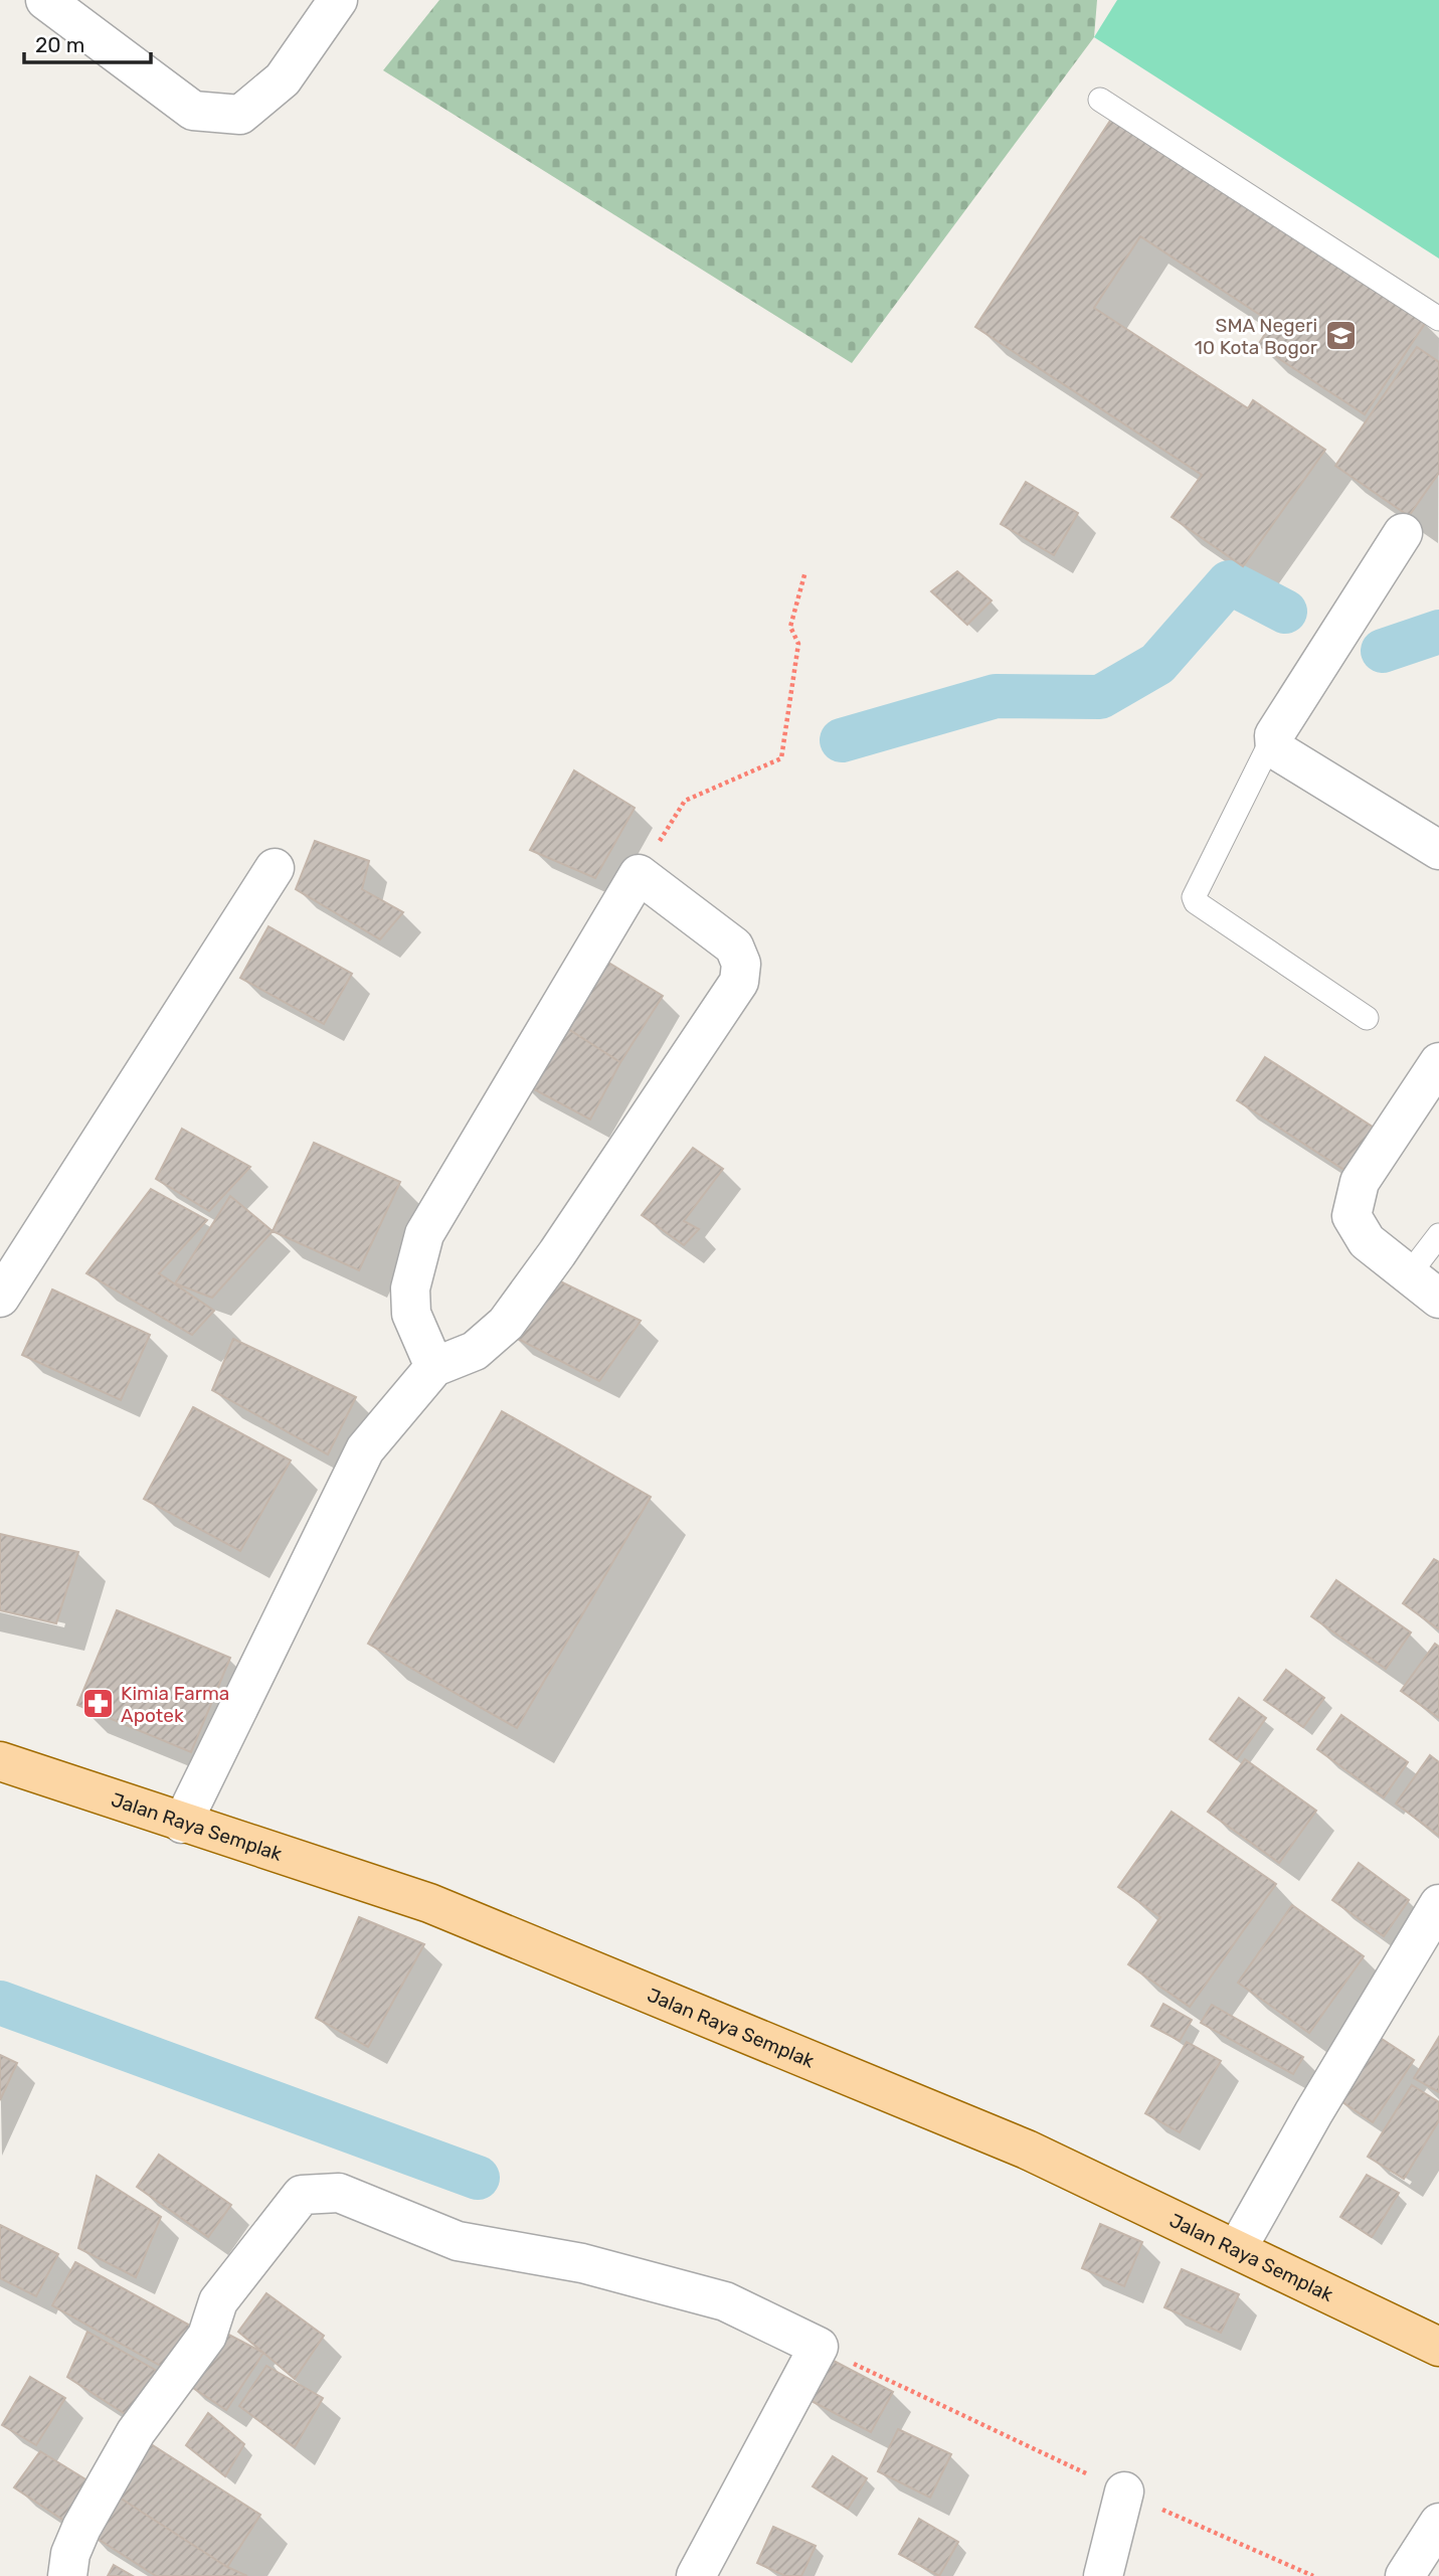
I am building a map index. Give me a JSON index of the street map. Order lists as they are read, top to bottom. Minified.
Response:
{"streets":{"main road":["Jalan Raya Semplak"]},"places":{"school or university":["SMA Negeri 10 Kota Bogor"],"pharmacy":["Kimia Farma Apotek"]},"scale_bar":"20 m"}
